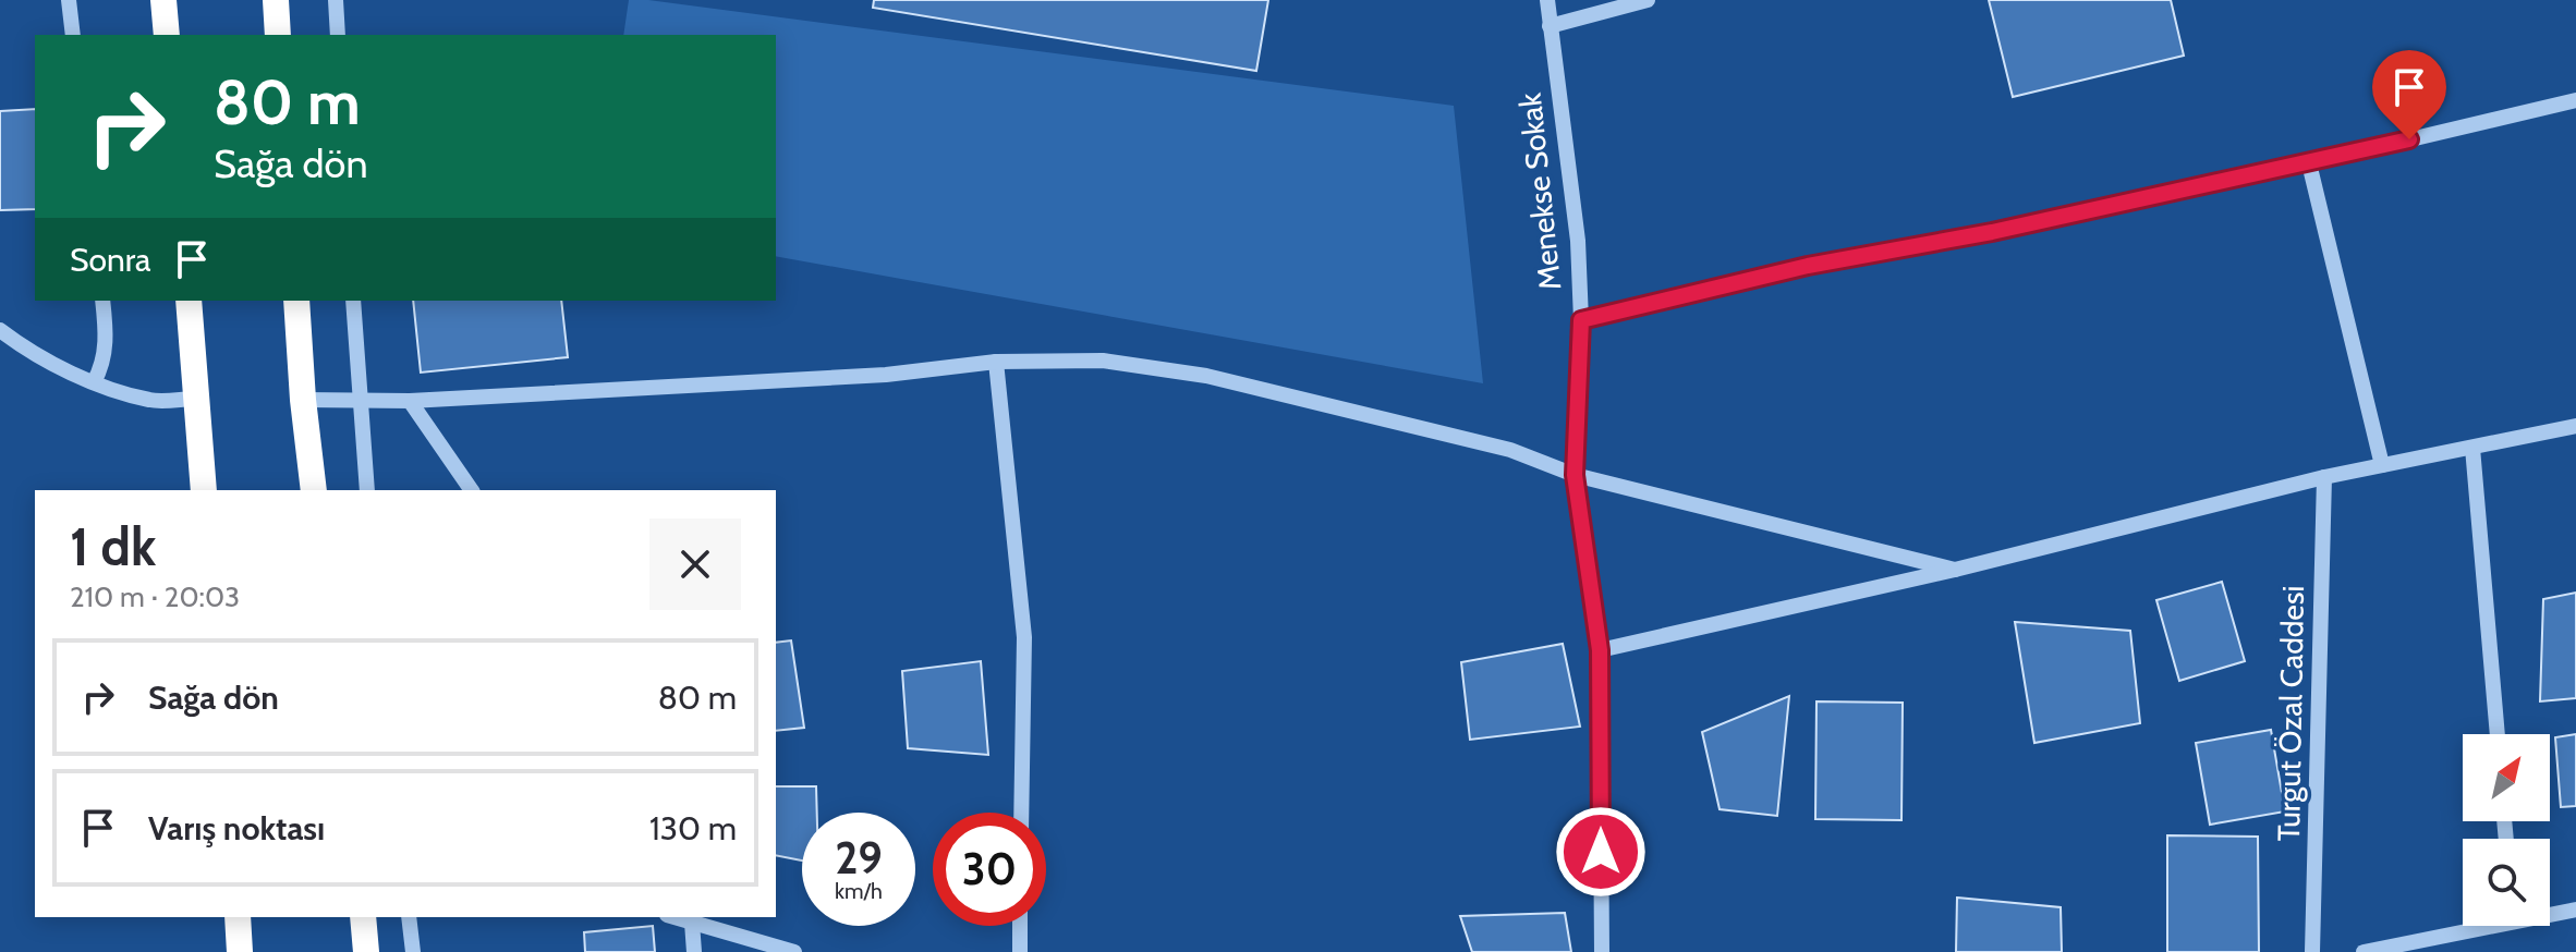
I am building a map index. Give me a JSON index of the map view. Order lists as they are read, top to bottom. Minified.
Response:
{"streets":{"street":["Menekse Sokak","Turgut Özal Caddesi"]},"north":"top right","page":{"turn":["80 m","Sağa dön"],"then":"Sonra","heading":["1 dk","210 m · 20:03"],"list":[{"name":"Sağa dön","value":"80 m"},{"name":"Varış noktası","value":"130 m"}],"speed":"29 km/h","limit":"30"}}
